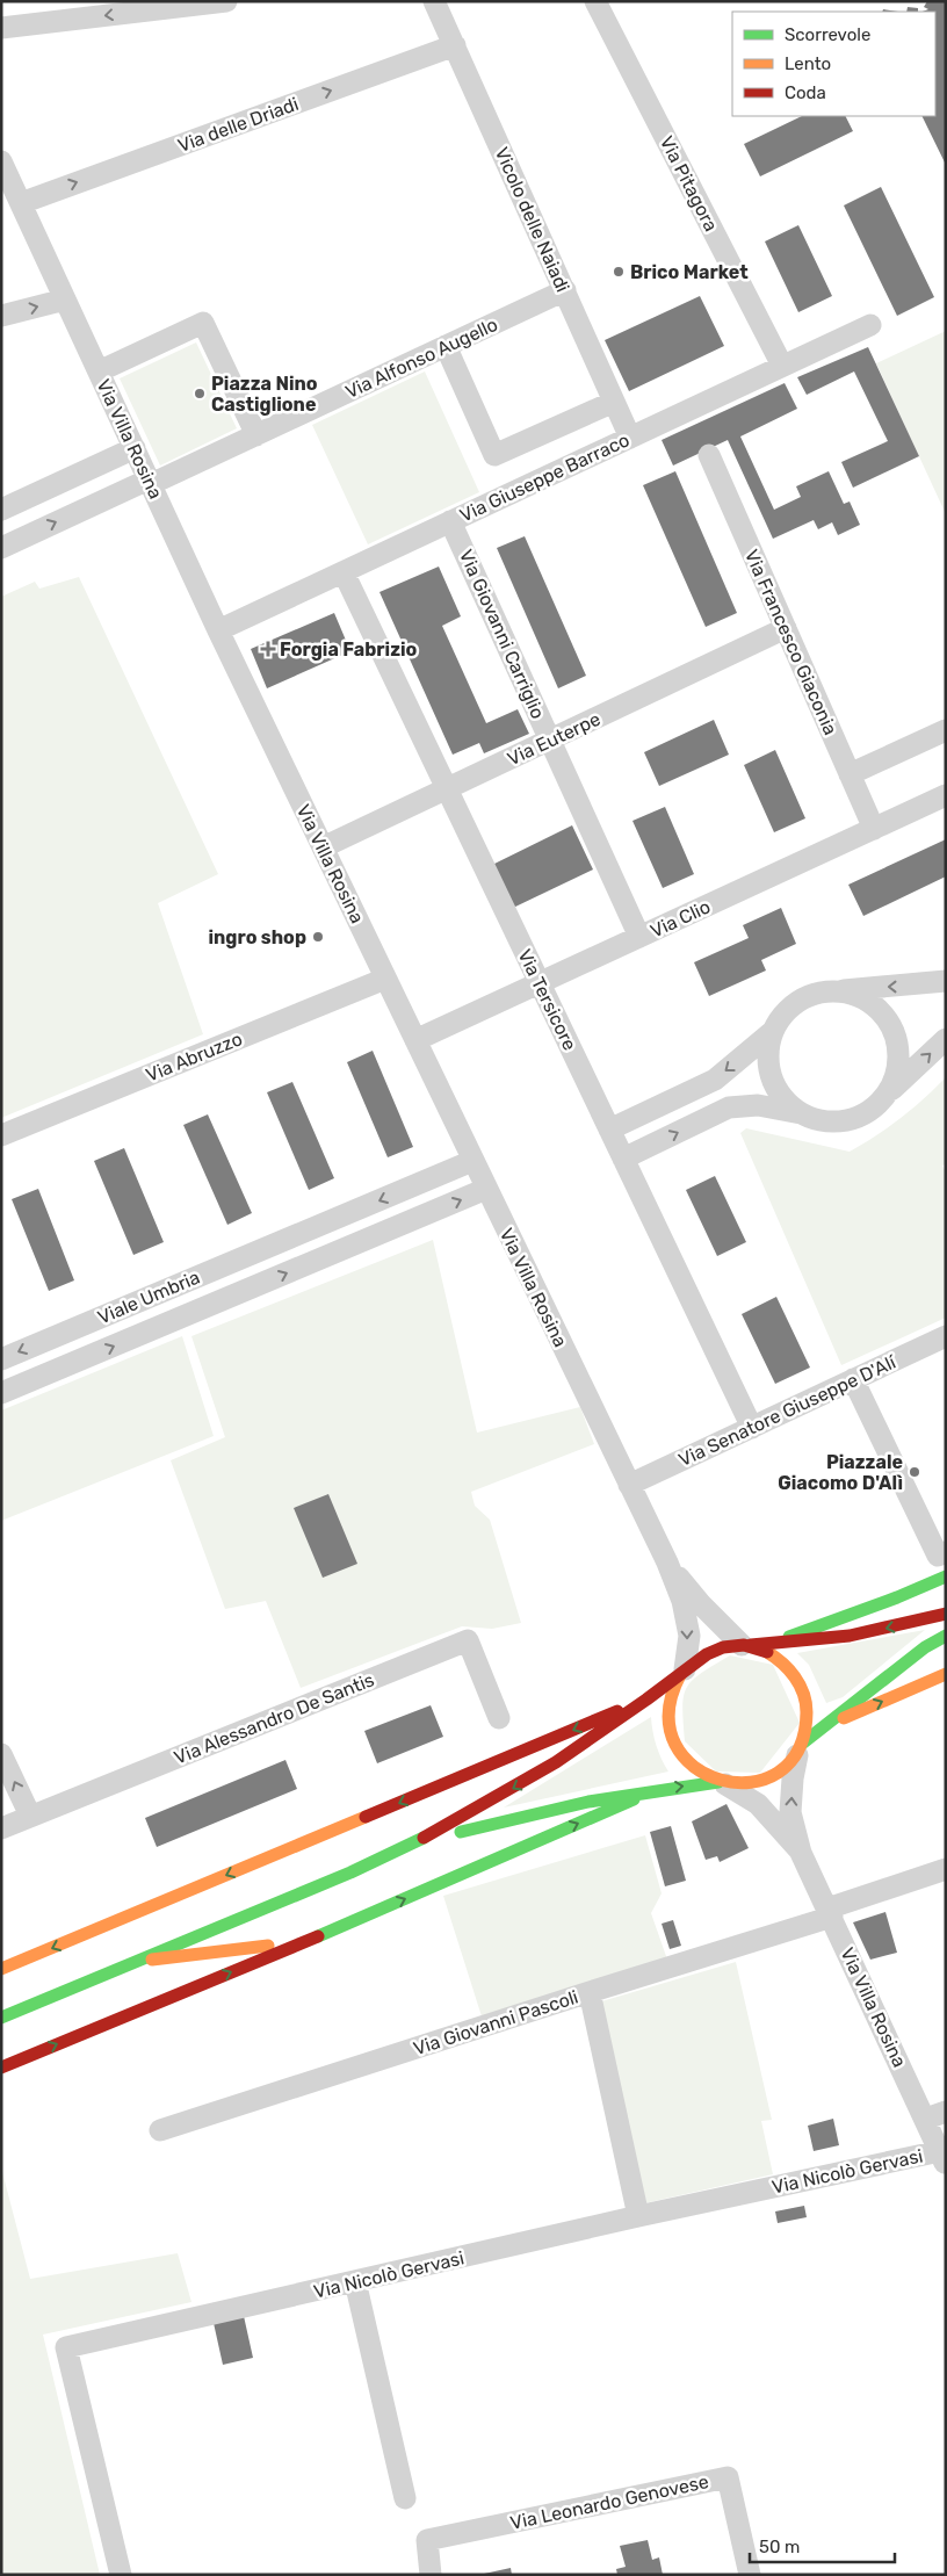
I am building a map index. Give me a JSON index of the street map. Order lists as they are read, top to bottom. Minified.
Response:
{"streets":{"street":["Via delle Driadi","Via Pitagora","Vicolo delle Naiadi","Via Alfonso Augello","Via Villa Rosina","Via Giuseppe Barraco","Via Giovanni Carriglio","Via Francesco Giaconia","Via Euterpe","Via Clio","Via Tersicore","Via Abruzzo","Viale Umbria","Via Senatore Giuseppe D'Alí","Via Alessandro De Santis","Via Giovanni Pascoli","Via Nicolò Gervasi","Via Leonardo Genovese"]},"crossings":[["Via delle Driadi","Vicolo delle Naiadi"],["Via delle Driadi","Via Villa Rosina"],["Via Pitagora","Via Giuseppe Barraco"],["Vicolo delle Naiadi","Via Alfonso Augello"],["Vicolo delle Naiadi","Via Giuseppe Barraco"],["Via Alfonso Augello","Via Villa Rosina"],["Via Villa Rosina","Via Giuseppe Barraco"],["Via Villa Rosina","Via Euterpe"],["Via Villa Rosina","Via Clio"],["Via Villa Rosina","Via Abruzzo"],["Via Villa Rosina","Viale Umbria"],["Via Villa Rosina","Via Senatore Giuseppe D'Alí"],["Via Villa Rosina","Via Giovanni Pascoli"],["Via Villa Rosina","Via Nicolò Gervasi"],["Via Giuseppe Barraco","Via Giovanni Carriglio"],["Via Giuseppe Barraco","Via Tersicore"],["Via Giovanni Carriglio","Via Euterpe"],["Via Giovanni Carriglio","Via Clio"],["Via Francesco Giaconia","Via Euterpe"],["Via Francesco Giaconia","Via Clio"],["Via Euterpe","Via Tersicore"],["Via Clio","Via Tersicore"],["Via Tersicore","Via Senatore Giuseppe D'Alí"]],"places":{"other":["Brico Market","Piazza Nino Castiglione","ingro shop","Piazzale Giacomo D'Alì"],"health":["Forgia Fabrizio"]},"legend":["Scorrevole","Lento","Coda"],"scale_bar":"50 m"}
